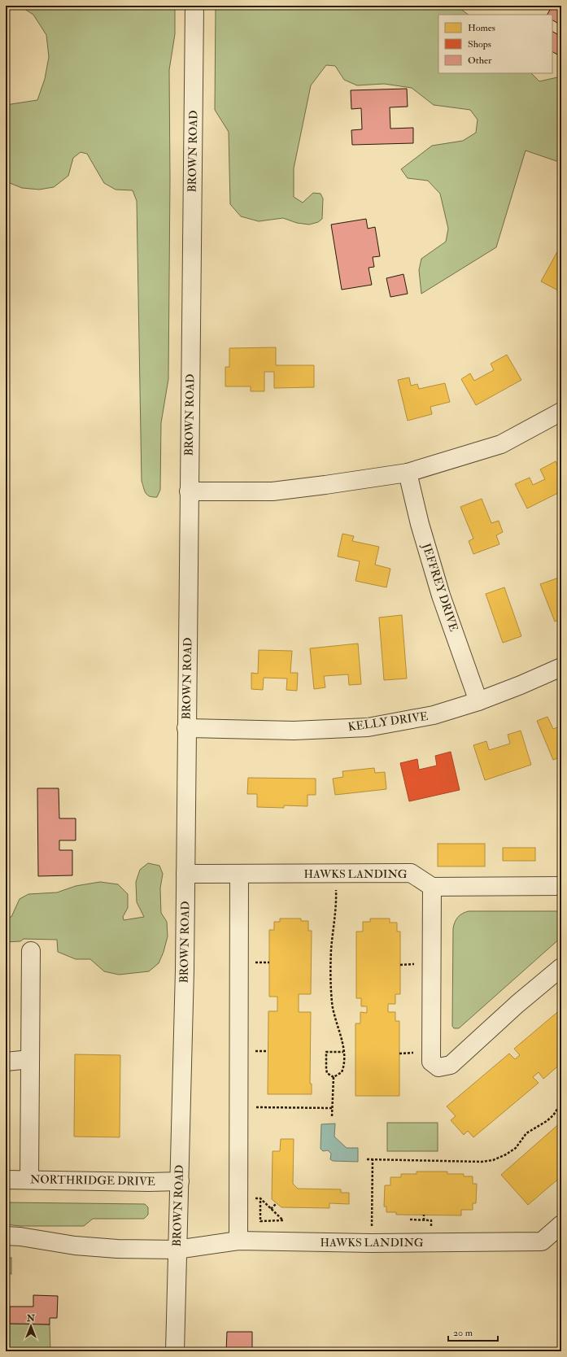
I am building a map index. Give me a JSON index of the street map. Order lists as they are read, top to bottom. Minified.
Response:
{"streets":{"street":["BROWN ROAD","JEFFREY DRIVE","KELLY DRIVE","HAWKS LANDING","NORTHRIDGE DRIVE"]},"crossings":[["BROWN ROAD","KELLY DRIVE"],["BROWN ROAD","HAWKS LANDING"],["BROWN ROAD","NORTHRIDGE DRIVE"],["JEFFREY DRIVE","KELLY DRIVE"]],"legend":["Homes","Shops","Other"],"scale_bar":"20 m","north":"top"}
